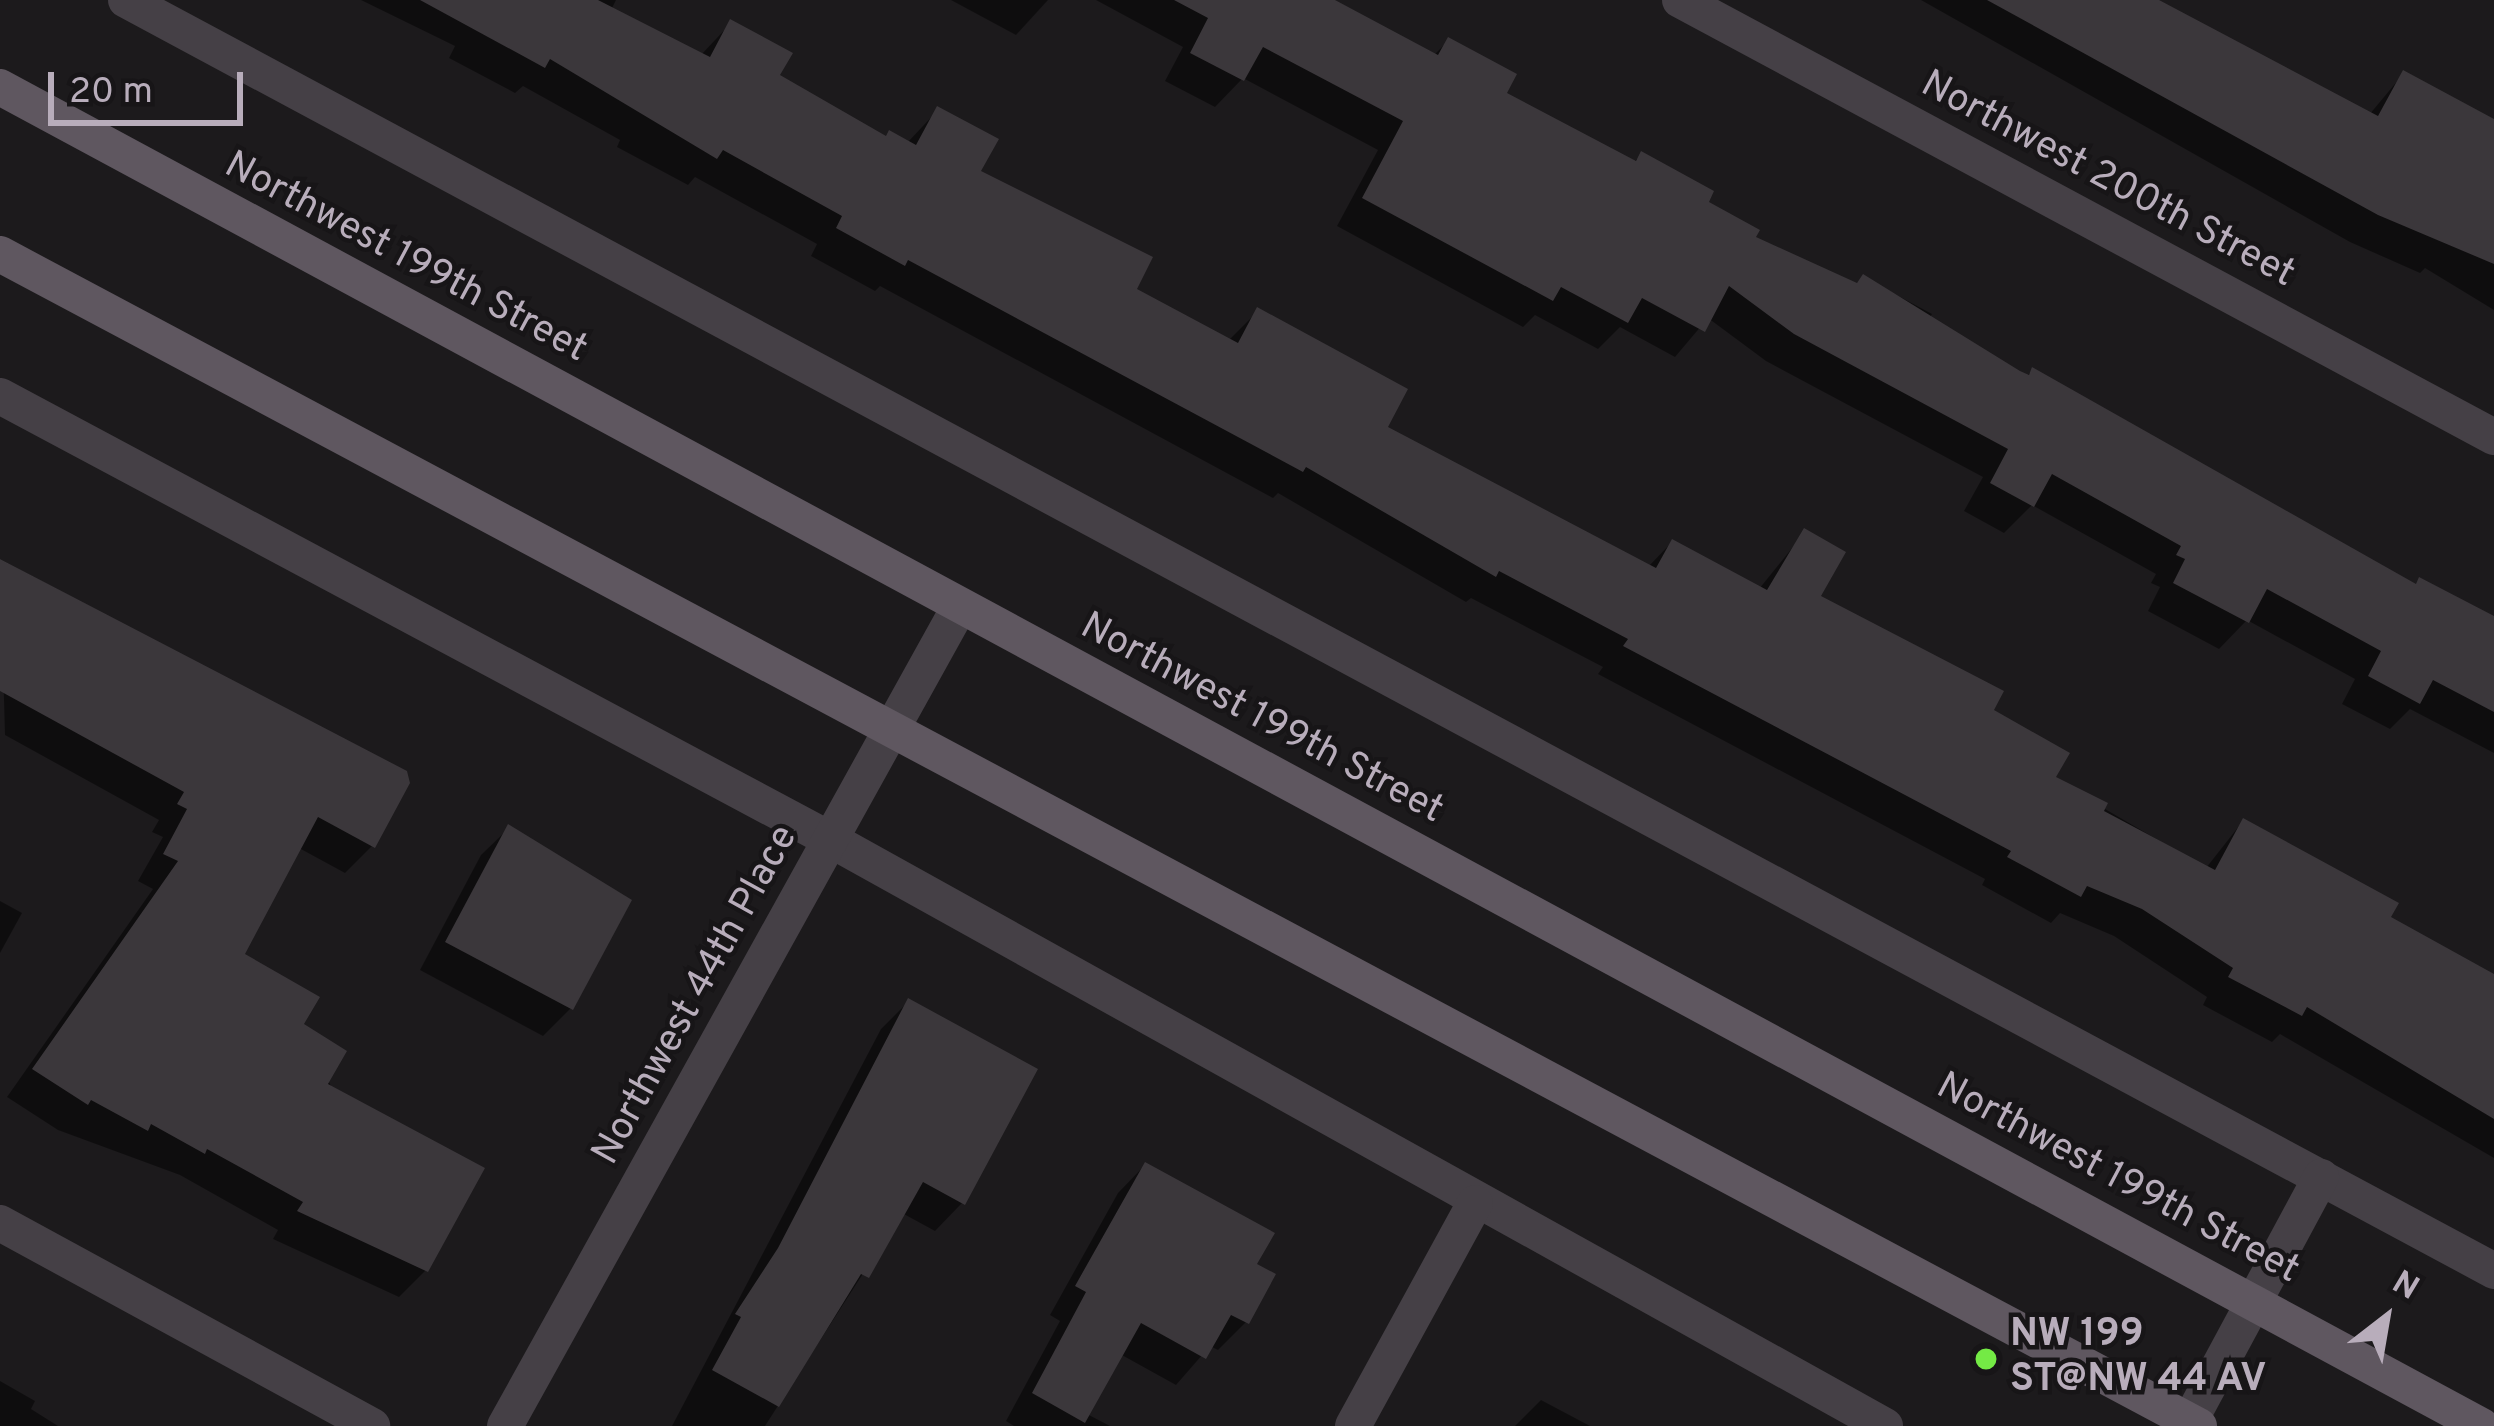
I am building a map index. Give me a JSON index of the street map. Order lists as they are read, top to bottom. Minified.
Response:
{"streets":{"main road":["Northwest 199th Street"],"street":["Northwest 200th Street","Northwest 44th Place"]},"crossings":[["Northwest 199th Street","Northwest 44th Place"]],"places":["NW 199 ST@NW 44 AV"],"scale_bar":"20 m","north":"top right"}
